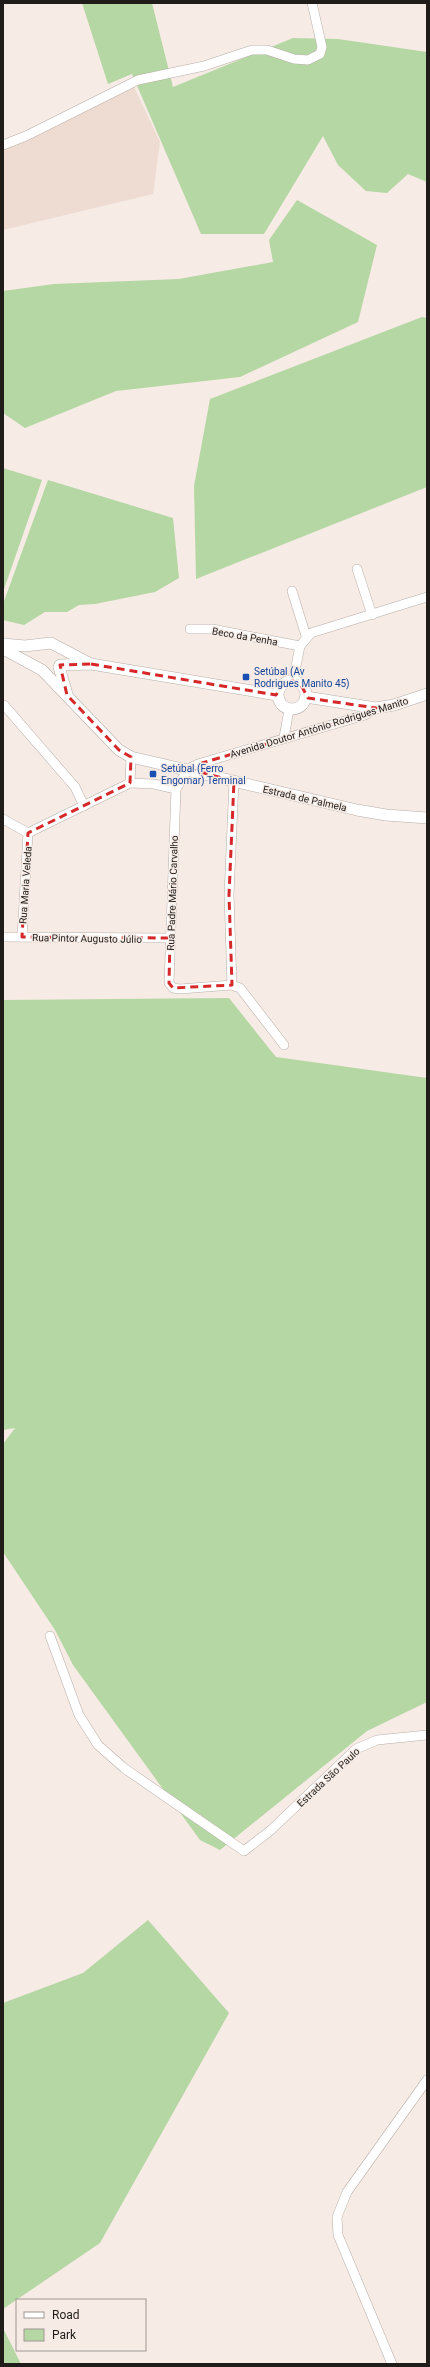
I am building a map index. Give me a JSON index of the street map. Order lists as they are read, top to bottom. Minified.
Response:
{"streets":{"street":["Beco da Penha","Avenida Doutor António Rodrigues Manito","Estrada de Palmela","Rua Maria Veleda","Rua Padre Mário Carvalho","Rua Pintor Augusto Júlio","Estrada São Paulo"]},"crossings":[["Avenida Doutor António Rodrigues Manito","Estrada de Palmela"],["Rua Maria Veleda","Rua Pintor Augusto Júlio"],["Rua Padre Mário Carvalho","Rua Pintor Augusto Júlio"]],"places":{"transit":["Setúbal (Av Rodrigues Manito 45)","Setúbal (Ferro Engomar) Terminal"]},"legend":["Road","Park"]}
